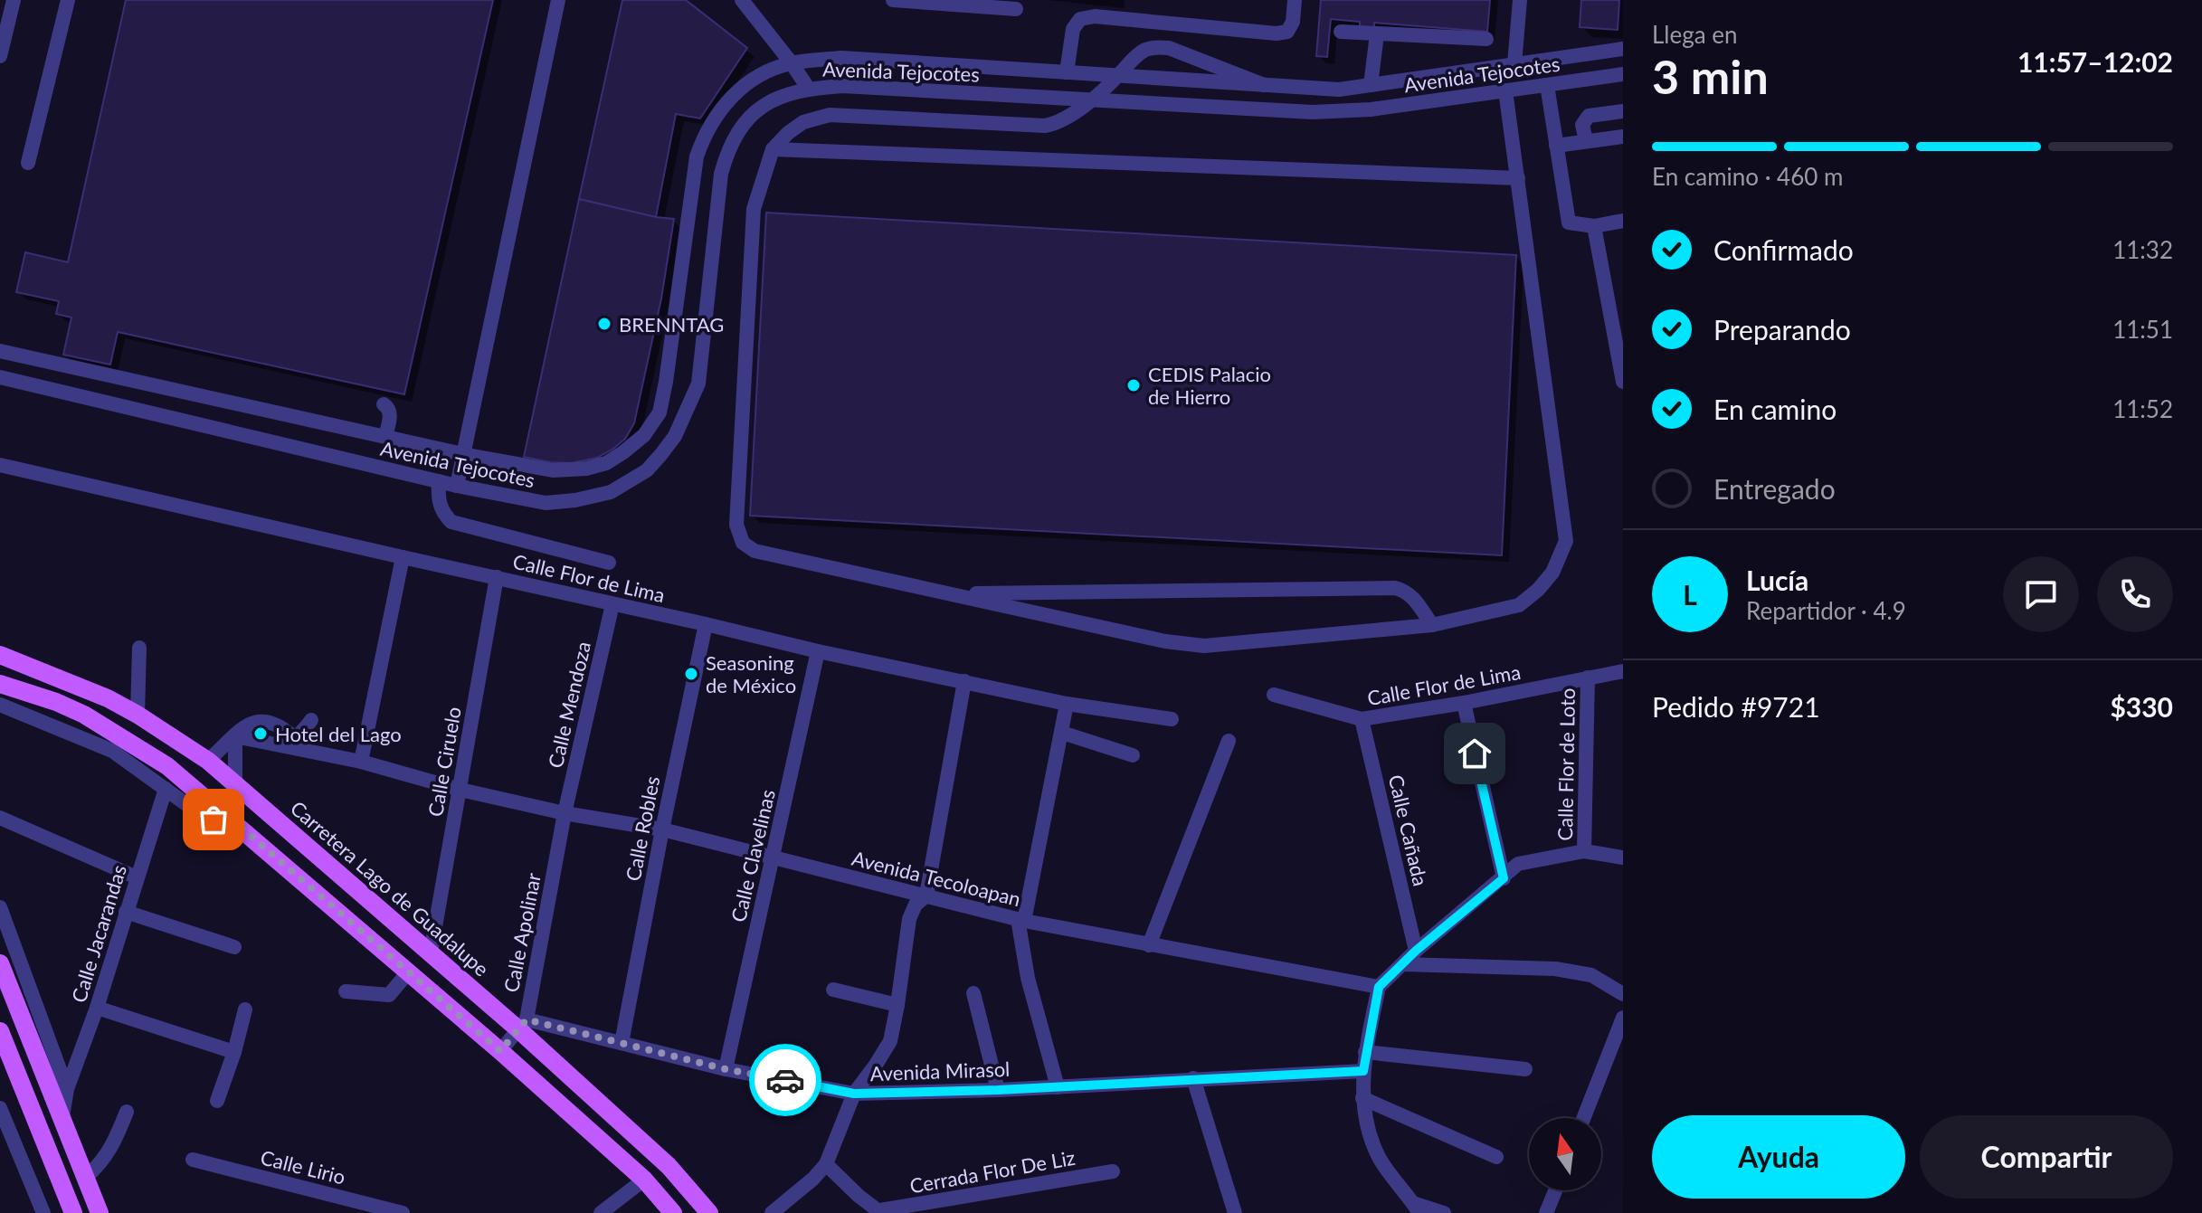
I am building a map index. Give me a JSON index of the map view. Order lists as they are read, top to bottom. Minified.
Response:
{"streets":{"main road":["Carretera Lago de Guadalupe"],"street":["Avenida Tejocotes","Calle Flor de Lima","Calle Mendoza","Calle Ciruelo","Calle Flor de Loto","Calle Robles","Calle Cañada","Calle Clavelinas","Avenida Tecoloapan","Calle Apolinar","Calle Jacarandas","Avenida Mirasol","Calle Lirio","Cerrada Flor De Liz"]},"crossings":[["Calle Flor de Lima","Calle Mendoza"],["Calle Flor de Lima","Calle Ciruelo"],["Calle Flor de Lima","Calle Flor de Loto"],["Calle Flor de Lima","Calle Robles"],["Calle Flor de Lima","Calle Cañada"],["Calle Flor de Lima","Calle Clavelinas"],["Calle Mendoza","Avenida Tecoloapan"],["Calle Mendoza","Calle Apolinar"],["Calle Ciruelo","Avenida Tecoloapan"],["Calle Ciruelo","Carretera Lago de Guadalupe"],["Calle Robles","Avenida Tecoloapan"],["Calle Robles","Avenida Mirasol"],["Calle Clavelinas","Avenida Tecoloapan"],["Calle Clavelinas","Avenida Mirasol"],["Avenida Tecoloapan","Calle Apolinar"],["Carretera Lago de Guadalupe","Calle Apolinar"],["Carretera Lago de Guadalupe","Avenida Mirasol"],["Calle Apolinar","Avenida Mirasol"]],"places":["BRENNTAG","CEDIS Palacio de Hierro","Seasoning de México","Hotel del Lago"],"north":"top","page":{"heading":["3 min","Llega en","11:57–12:02"],"panel":["Lucía","Repartidor · 4.9","Pedido #9721","$330"],"bar":"En camino · 460 m","list":[["Confirmado","11:32"],["Preparando","11:51"],["En camino","11:52"],"Entregado"],"round":"L","buttons":["Ayuda","Compartir"]}}
